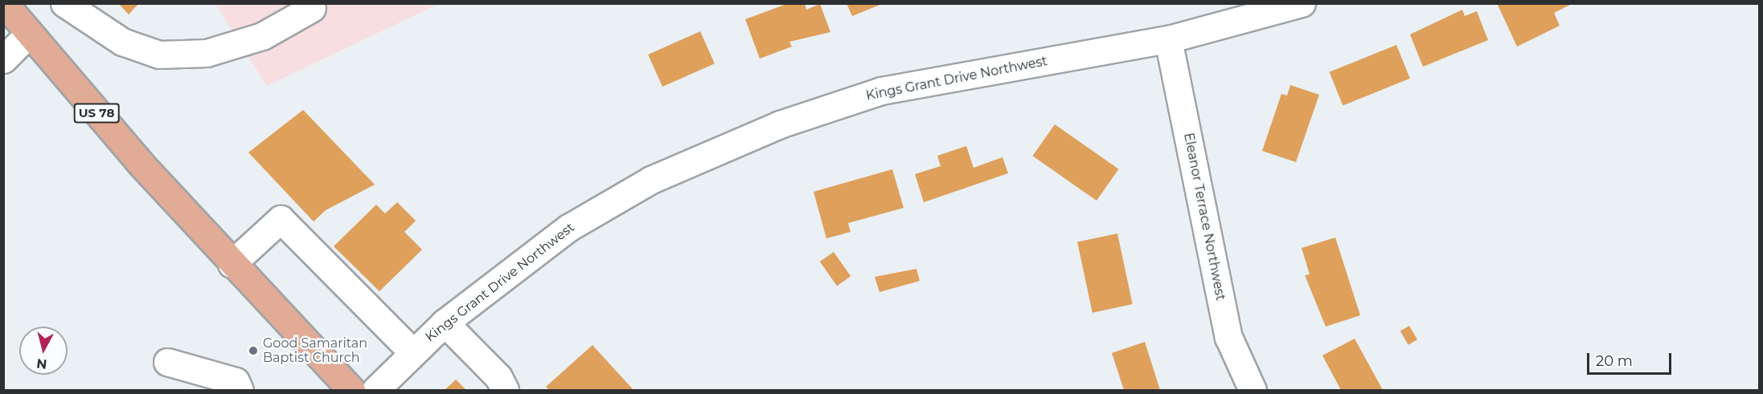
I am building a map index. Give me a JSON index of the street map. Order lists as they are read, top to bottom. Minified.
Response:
{"streets":{"main road":["US 78"],"street":["Kings Grant Drive Northwest","Eleanor Terrace Northwest"]},"crossings":[["Kings Grant Drive Northwest","Eleanor Terrace Northwest"]],"places":["Good Samaritan Baptist Church"],"scale_bar":"20 m","north":"bottom"}
